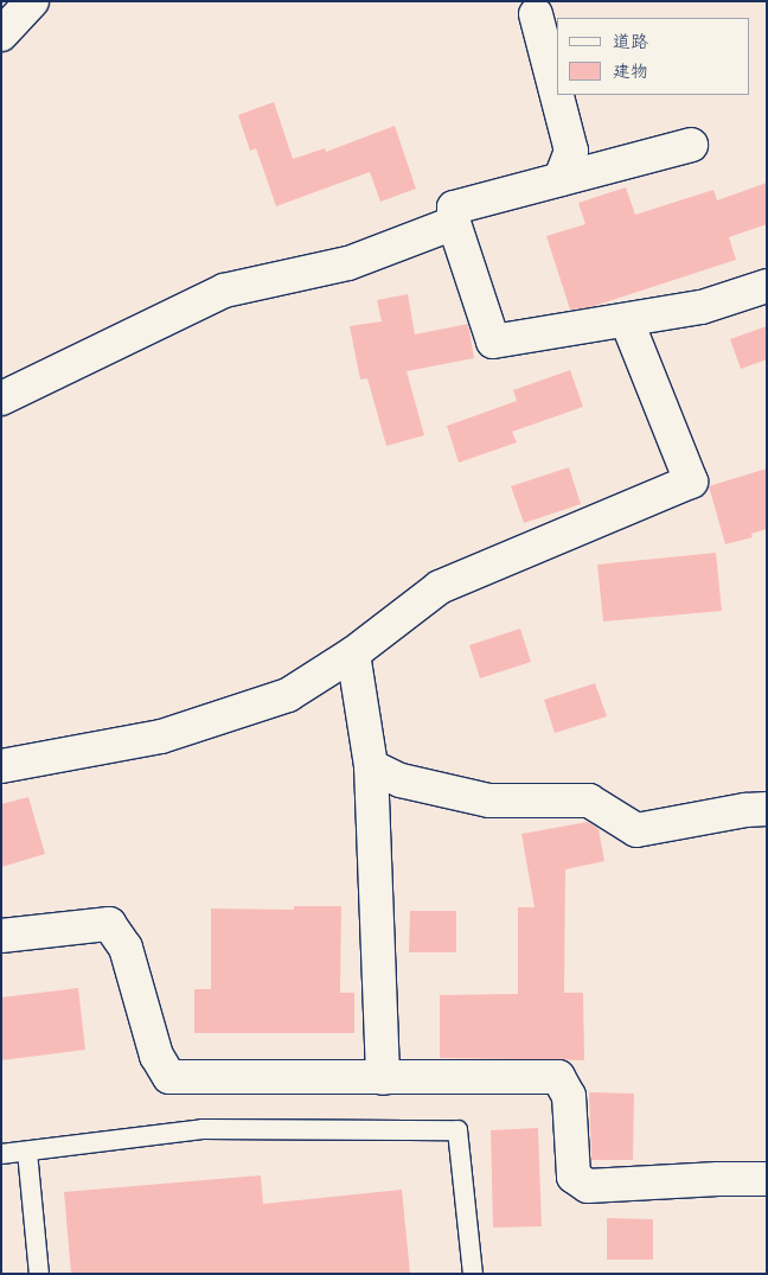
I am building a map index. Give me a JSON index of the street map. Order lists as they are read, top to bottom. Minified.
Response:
{"legend":["道路","建物"]}
